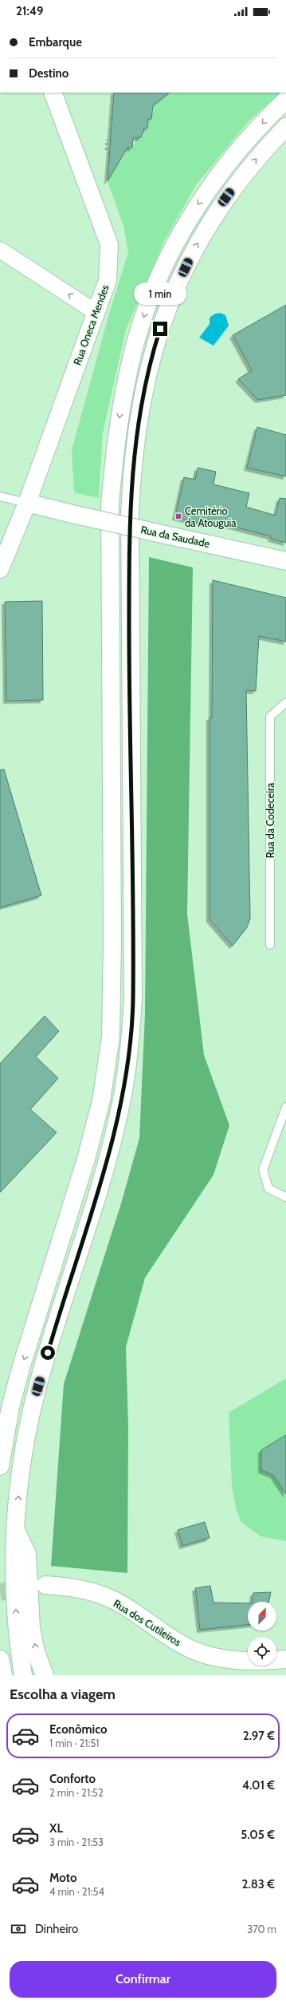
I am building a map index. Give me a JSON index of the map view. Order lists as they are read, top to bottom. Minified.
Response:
{"streets":{"main road":["Rua Oneca Mendes","Rua da Saudade","Rua dos Cutileiros"],"lane":["Rua da Codeceira"]},"crossings":[["Rua Oneca Mendes","Rua da Saudade"]],"places":{"transit":["Cemitério da Atouguia"]},"north":"top right","page":{"status":"21:49","banner":["Embarque","Destino"],"bubble":"1 min","heading":"Escolha a viagem","list":[{"name":"Econômico","note":"1 min · 21:51","value":"2.97 €"},{"name":"Conforto","note":"2 min · 21:52","value":"4.01 €"},{"name":"XL","note":"3 min · 21:53","value":"5.05 €"},{"name":"Moto","note":"4 min · 21:54","value":"2.83 €"}],"pay":["Dinheiro","370 m"],"buttons":"Confirmar"}}
